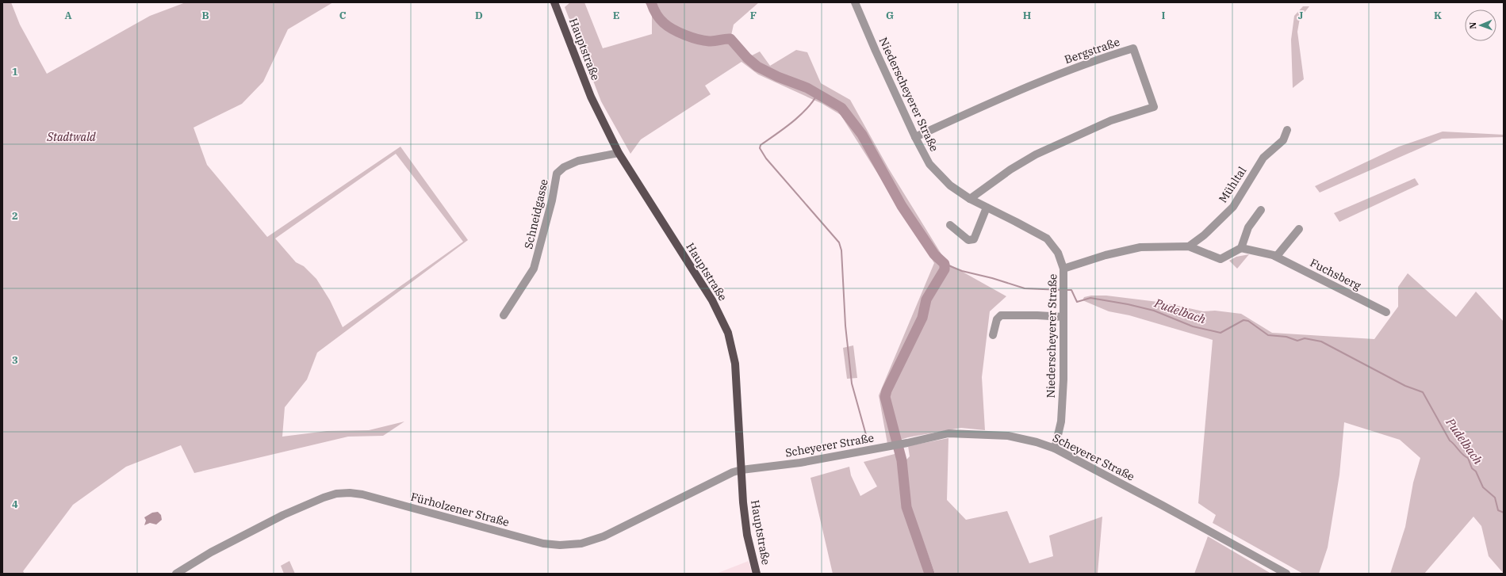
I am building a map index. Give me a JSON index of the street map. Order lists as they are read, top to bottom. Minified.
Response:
{"streets":{"main road":["Hauptstraße"],"street":["Bergstraße","Niederscheyerer Straße","Mühltal","Schneidgasse","Fuchsberg","Scheyerer Straße","Fürholzener Straße"]},"crossings":[["Hauptstraße","Schneidgasse"],["Hauptstraße","Scheyerer Straße"],["Hauptstraße","Fürholzener Straße"],["Bergstraße","Niederscheyerer Straße"],["Niederscheyerer Straße","Scheyerer Straße"],["Scheyerer Straße","Fürholzener Straße"]],"water":["Pudelbach"],"parks":["Stadtwald"],"north":"left","grid":{"columns":["A","B","C","D","E","F","G","H","I","J","K"],"rows":["1","2","3","4"]}}
